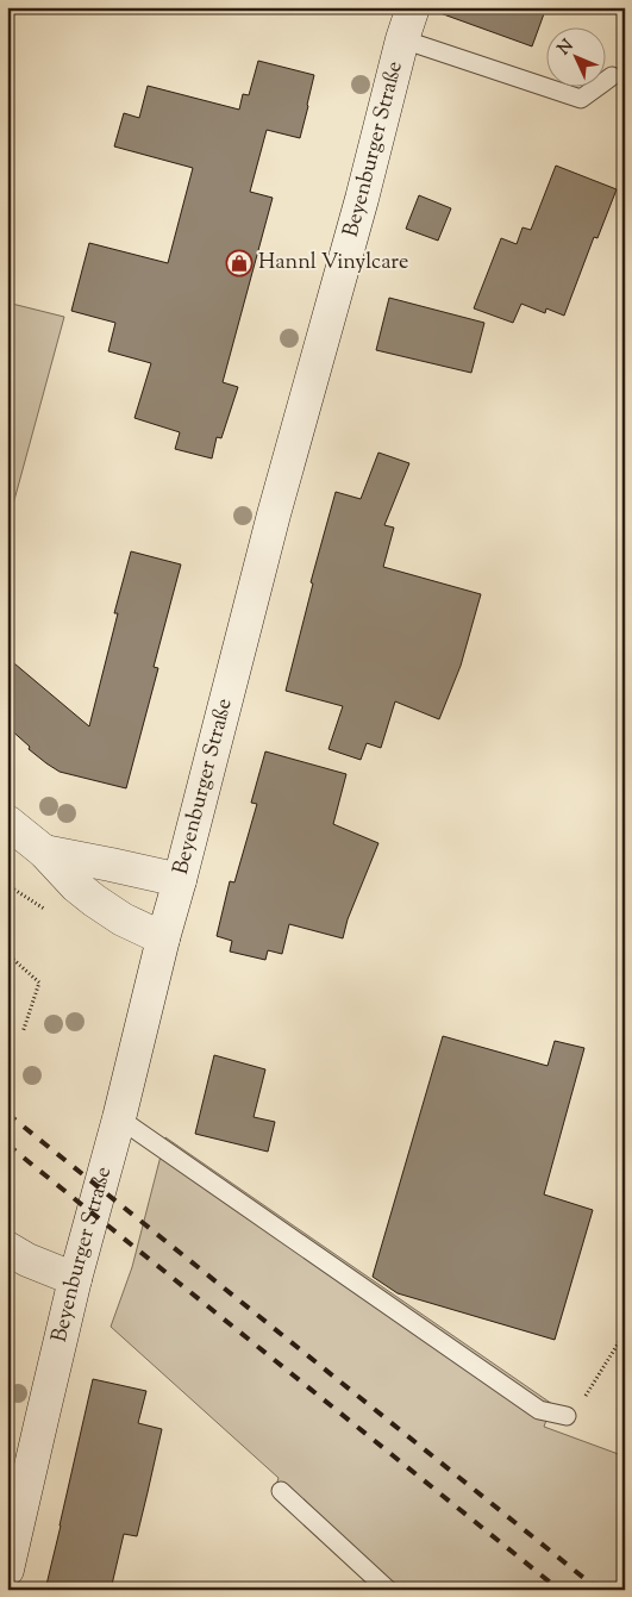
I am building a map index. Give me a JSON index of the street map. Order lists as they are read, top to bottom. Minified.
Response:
{"streets":{"main road":["Beyenburger Straße"]},"places":{"shop":["Hannl Vinylcare"]},"north":"top left"}
